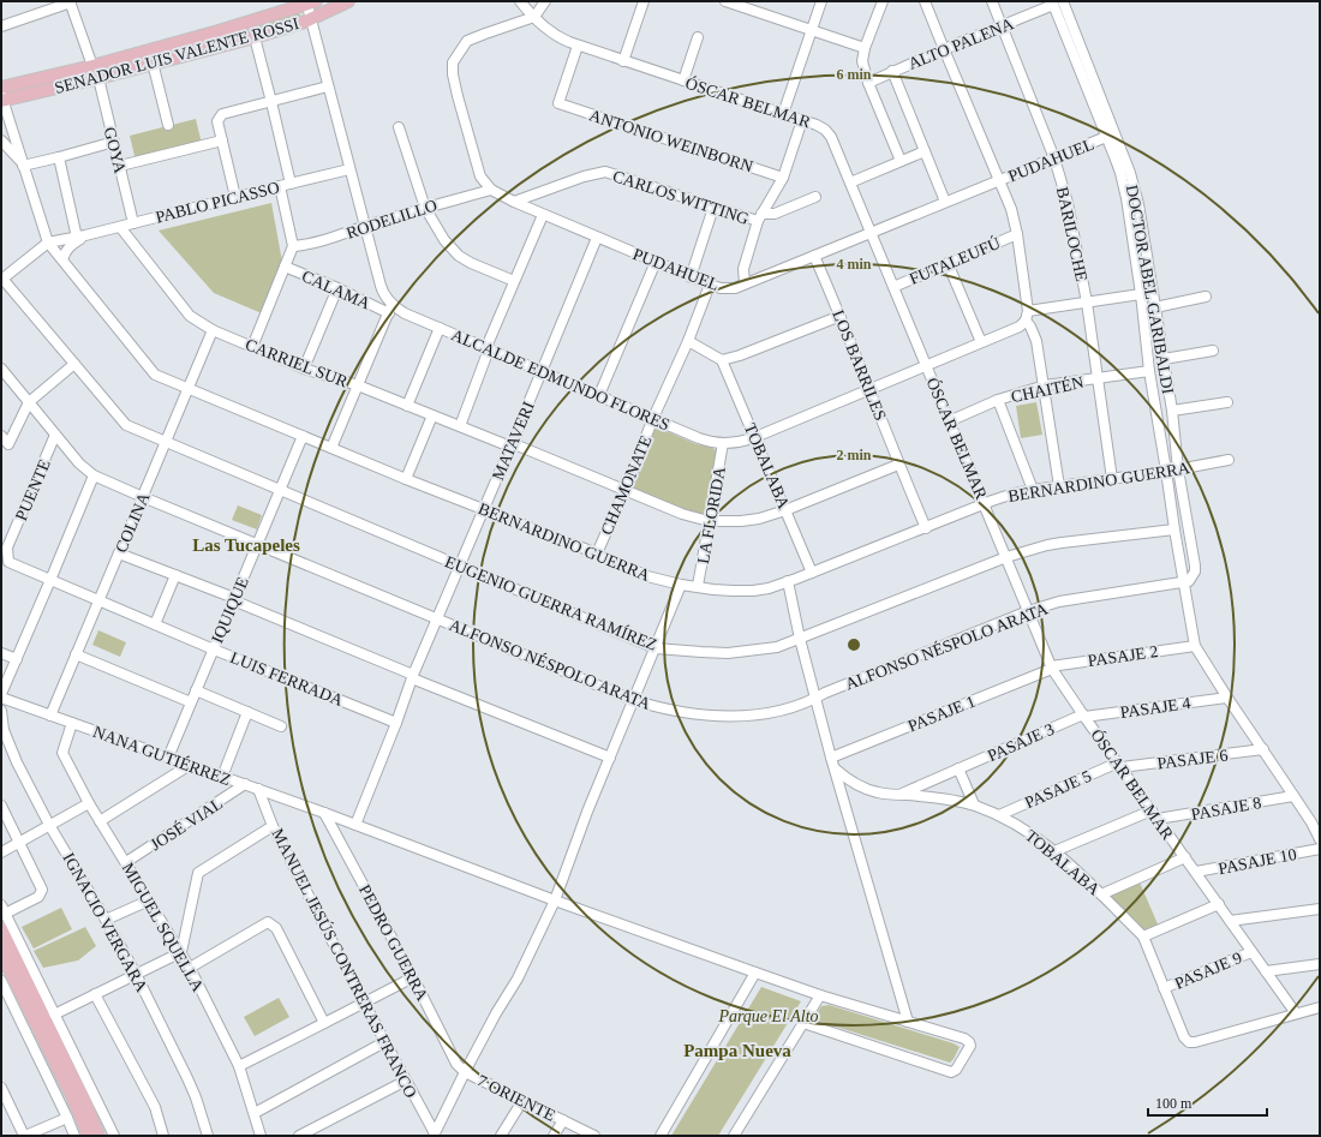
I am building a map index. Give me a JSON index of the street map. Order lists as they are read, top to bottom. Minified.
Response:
{"streets":{"main road":["SENADOR LUIS VALENTE ROSSI"],"street":["ALTO PALENA","ÓSCAR BELMAR","ANTONIO WEINBORN","GOYA","PUDAHUEL","CARLOS WITTING","PABLO PICASSO","RODELILLO","BARILOCHE","FUTALEUFÚ","CALAMA","DOCTOR ABEL GARIBALDI","CARRIEL SUR","LOS BARRILES","ALCALDE EDMUNDO FLORES","CHAITÉN","MATAVERI","TOBALABA","BERNARDINO GUERRA","CHAMONATE","PUENTE","LA FLORIDA","COLINA","EUGENIO GUERRA RAMÍREZ","IQUIQUE","ALFONSO NÉSPOLO ARATA","PASAJE 2","LUIS FERRADA","PASAJE 4","PASAJE 1","PASAJE 3","NANA GUTIÉRREZ","PASAJE 6","PASAJE 5","PASAJE 8","JOSÉ VIAL","PASAJE 10","IGNACIO VERGARA","MIGUEL SQUELLA","PEDRO GUERRA","MANUEL JESÚS CONTRERAS FRANCO","PASAJE 9","7 ORIENTE"]},"crossings":[["ALTO PALENA","BARILOCHE"],["ALTO PALENA","DOCTOR ABEL GARIBALDI"],["SENADOR LUIS VALENTE ROSSI","GOYA"],["SENADOR LUIS VALENTE ROSSI","BERNARDINO GUERRA"],["ÓSCAR BELMAR","ANTONIO WEINBORN"],["ÓSCAR BELMAR","PUDAHUEL"],["ÓSCAR BELMAR","FUTALEUFÚ"],["ÓSCAR BELMAR","ALCALDE EDMUNDO FLORES"],["ÓSCAR BELMAR","CHAITÉN"],["ÓSCAR BELMAR","TOBALABA"],["ÓSCAR BELMAR","BERNARDINO GUERRA"],["ÓSCAR BELMAR","EUGENIO GUERRA RAMÍREZ"],["ÓSCAR BELMAR","ALFONSO NÉSPOLO ARATA"],["ÓSCAR BELMAR","PASAJE 2"],["ÓSCAR BELMAR","PASAJE 4"],["ÓSCAR BELMAR","PASAJE 1"],["ÓSCAR BELMAR","PASAJE 3"],["ÓSCAR BELMAR","PASAJE 6"],["ÓSCAR BELMAR","PASAJE 5"],["ÓSCAR BELMAR","PASAJE 8"],["ÓSCAR BELMAR","PASAJE 10"],["ÓSCAR BELMAR","PASAJE 9"],["GOYA","PABLO PICASSO"],["PUDAHUEL","CARLOS WITTING"],["PUDAHUEL","RODELILLO"],["PUDAHUEL","BARILOCHE"],["PUDAHUEL","DOCTOR ABEL GARIBALDI"],["PUDAHUEL","LOS BARRILES"],["PUDAHUEL","MATAVERI"],["PUDAHUEL","CHAMONATE"],["PABLO PICASSO","CARRIEL SUR"],["PABLO PICASSO","BERNARDINO GUERRA"],["PABLO PICASSO","EUGENIO GUERRA RAMÍREZ"],["BARILOCHE","CHAITÉN"],["BARILOCHE","BERNARDINO GUERRA"],["CALAMA","ALCALDE EDMUNDO FLORES"],["DOCTOR ABEL GARIBALDI","CHAITÉN"],["DOCTOR ABEL GARIBALDI","BERNARDINO GUERRA"],["DOCTOR ABEL GARIBALDI","EUGENIO GUERRA RAMÍREZ"],["DOCTOR ABEL GARIBALDI","ALFONSO NÉSPOLO ARATA"],["DOCTOR ABEL GARIBALDI","PASAJE 2"],["DOCTOR ABEL GARIBALDI","PASAJE 4"],["DOCTOR ABEL GARIBALDI","PASAJE 6"],["DOCTOR ABEL GARIBALDI","PASAJE 8"],["CARRIEL SUR","LOS BARRILES"],["CARRIEL SUR","MATAVERI"],["CARRIEL SUR","TOBALABA"],["CARRIEL SUR","CHAMONATE"],["CARRIEL SUR","LA FLORIDA"],["CARRIEL SUR","COLINA"],["LOS BARRILES","ALCALDE EDMUNDO FLORES"],["LOS BARRILES","BERNARDINO GUERRA"],["ALCALDE EDMUNDO FLORES","MATAVERI"],["ALCALDE EDMUNDO FLORES","TOBALABA"],["ALCALDE EDMUNDO FLORES","CHAMONATE"],["ALCALDE EDMUNDO FLORES","LA FLORIDA"],["MATAVERI","BERNARDINO GUERRA"],["MATAVERI","EUGENIO GUERRA RAMÍREZ"],["MATAVERI","ALFONSO NÉSPOLO ARATA"],["MATAVERI","LUIS FERRADA"],["MATAVERI","NANA GUTIÉRREZ"],["TOBALABA","BERNARDINO GUERRA"],["TOBALABA","PASAJE 3"],["TOBALABA","PASAJE 5"],["TOBALABA","PASAJE 9"],["BERNARDINO GUERRA","CHAMONATE"],["BERNARDINO GUERRA","LA FLORIDA"],["BERNARDINO GUERRA","COLINA"],["BERNARDINO GUERRA","IQUIQUE"],["PUENTE","COLINA"],["PUENTE","ALFONSO NÉSPOLO ARATA"],["PUENTE","LUIS FERRADA"],["LA FLORIDA","EUGENIO GUERRA RAMÍREZ"],["LA FLORIDA","ALFONSO NÉSPOLO ARATA"],["LA FLORIDA","NANA GUTIÉRREZ"],["LA FLORIDA","PEDRO GUERRA"],["LA FLORIDA","MANUEL JESÚS CONTRERAS FRANCO"],["LA FLORIDA","7 ORIENTE"],["COLINA","EUGENIO GUERRA RAMÍREZ"],["COLINA","ALFONSO NÉSPOLO ARATA"],["COLINA","LUIS FERRADA"],["COLINA","NANA GUTIÉRREZ"],["EUGENIO GUERRA RAMÍREZ","IQUIQUE"],["IQUIQUE","ALFONSO NÉSPOLO ARATA"],["IQUIQUE","LUIS FERRADA"],["IQUIQUE","NANA GUTIÉRREZ"],["PASAJE 2","PASAJE 1"],["PASAJE 4","PASAJE 3"],["NANA GUTIÉRREZ","JOSÉ VIAL"],["NANA GUTIÉRREZ","MIGUEL SQUELLA"],["NANA GUTIÉRREZ","PEDRO GUERRA"],["NANA GUTIÉRREZ","MANUEL JESÚS CONTRERAS FRANCO"],["PASAJE 6","PASAJE 5"],["JOSÉ VIAL","MIGUEL SQUELLA"],["PEDRO GUERRA","7 ORIENTE"]],"districts":["Las Tucapeles","Pampa Nueva"],"parks":["Parque El Alto"],"scale_bar":"100 m","rings":["6 min","4 min","2 min"]}
